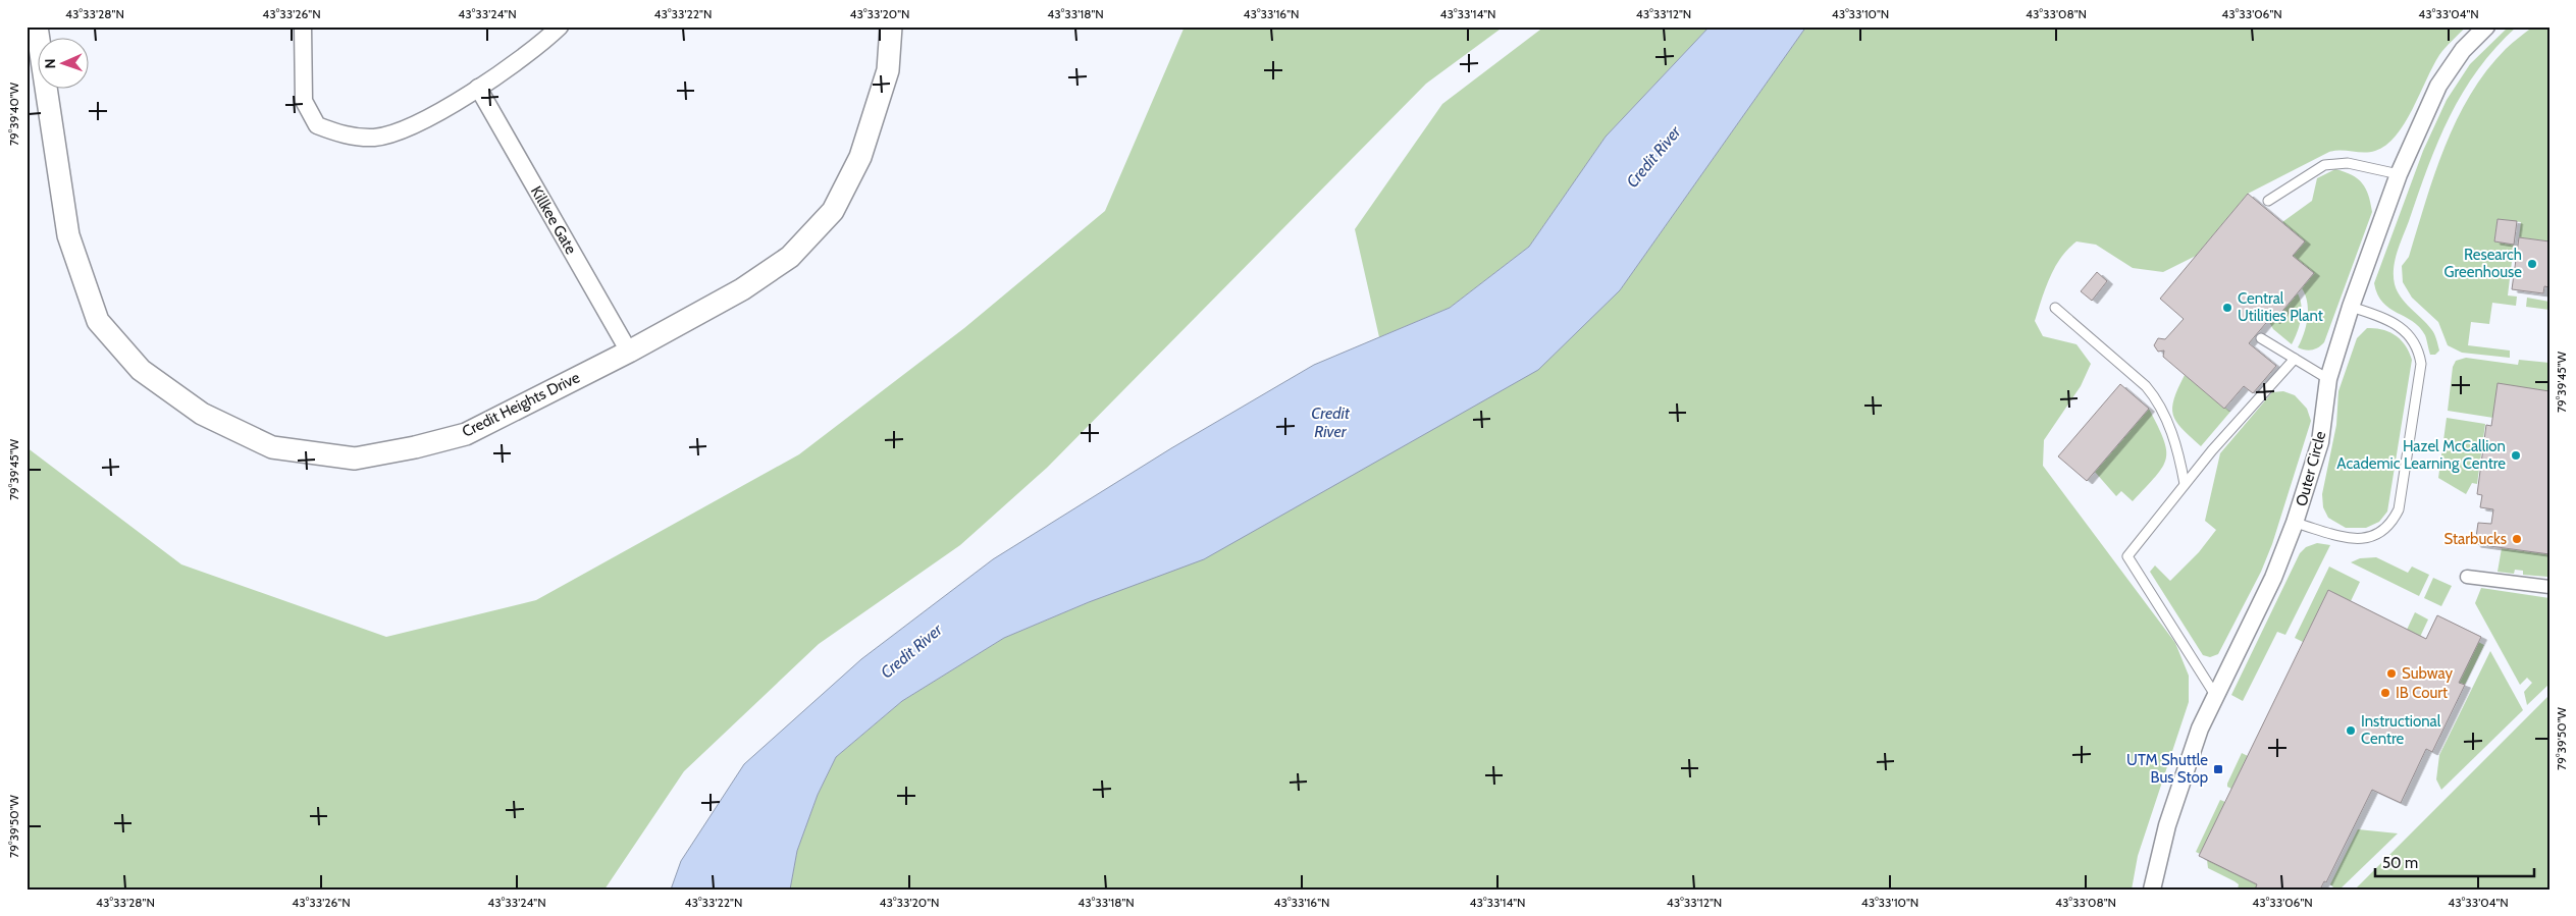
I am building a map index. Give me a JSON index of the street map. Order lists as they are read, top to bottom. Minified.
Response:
{"streets":{"street":["Killkee Gate","Credit Heights Drive","Outer Circle"]},"crossings":[["Killkee Gate","Credit Heights Drive"]],"water":["Credit River"],"places":{"other":["Research Greenhouse","Central Utilities Plant","Hazel McCallion Academic Learning Centre","Starbucks","Subway","IB Court","Instructional Centre"],"transit":["UTM Shuttle Bus Stop"]},"scale_bar":"50 m","north":"left","coordinates":["43°33'28\"N","43°33'26\"N","43°33'24\"N","43°33'22\"N","43°33'20\"N","43°33'18\"N","43°33'16\"N","43°33'14\"N","43°33'12\"N","43°33'10\"N","43°33'08\"N","43°33'06\"N","43°33'04\"N","79°39'40\"W","79°39'45\"W","79°39'50\"W"]}
